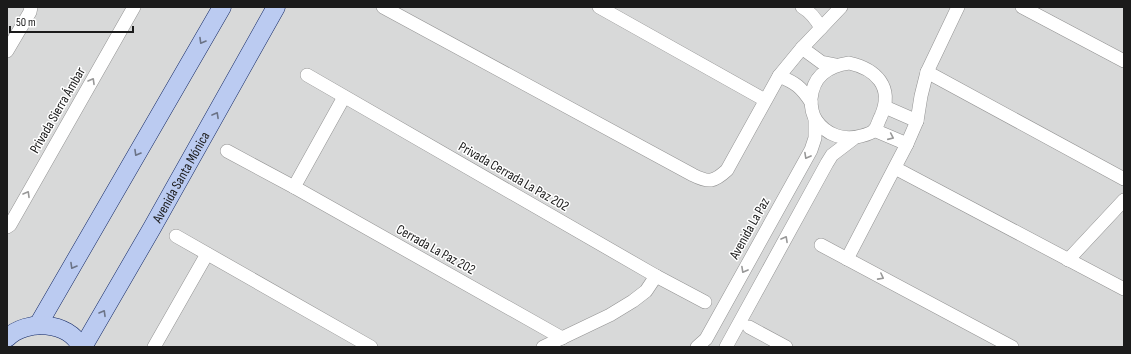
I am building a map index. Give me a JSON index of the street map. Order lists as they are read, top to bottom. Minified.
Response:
{"streets":{"street":["Privada Sierra Ámbar","Privada Cerrada La Paz 202","Avenida Santa Mónica","Avenida La Paz","Cerrada La Paz 202"]},"scale_bar":"50 m"}
